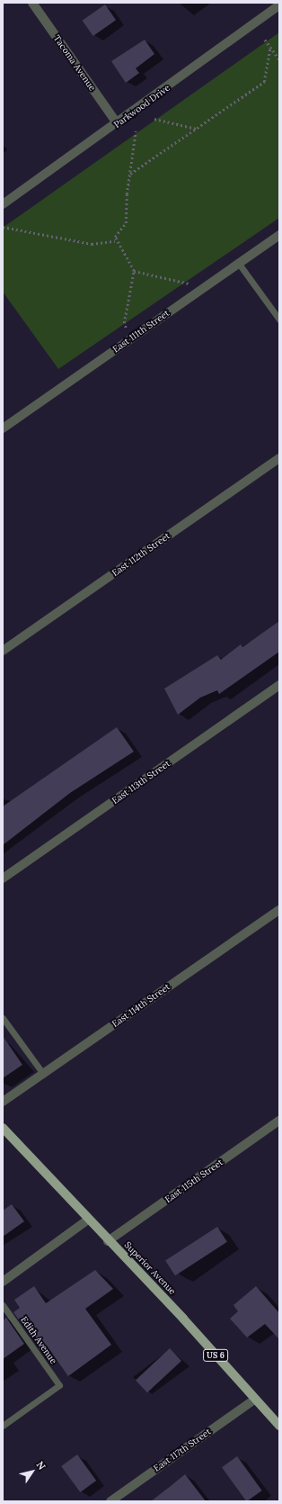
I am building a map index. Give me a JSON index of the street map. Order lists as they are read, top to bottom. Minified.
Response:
{"streets":{"main road":["Superior Avenue","US 6"],"street":["Tacoma Avenue","Parkwood Drive","East 111th Street","East 112th Street","East 113th Street","East 114th Street","East 115th Street","East 117th Street"],"lane":["Edith Avenue"]},"crossings":[["Tacoma Avenue","Parkwood Drive"],["East 115th Street","Superior Avenue"],["Superior Avenue","East 117th Street"]],"north":"top right"}
